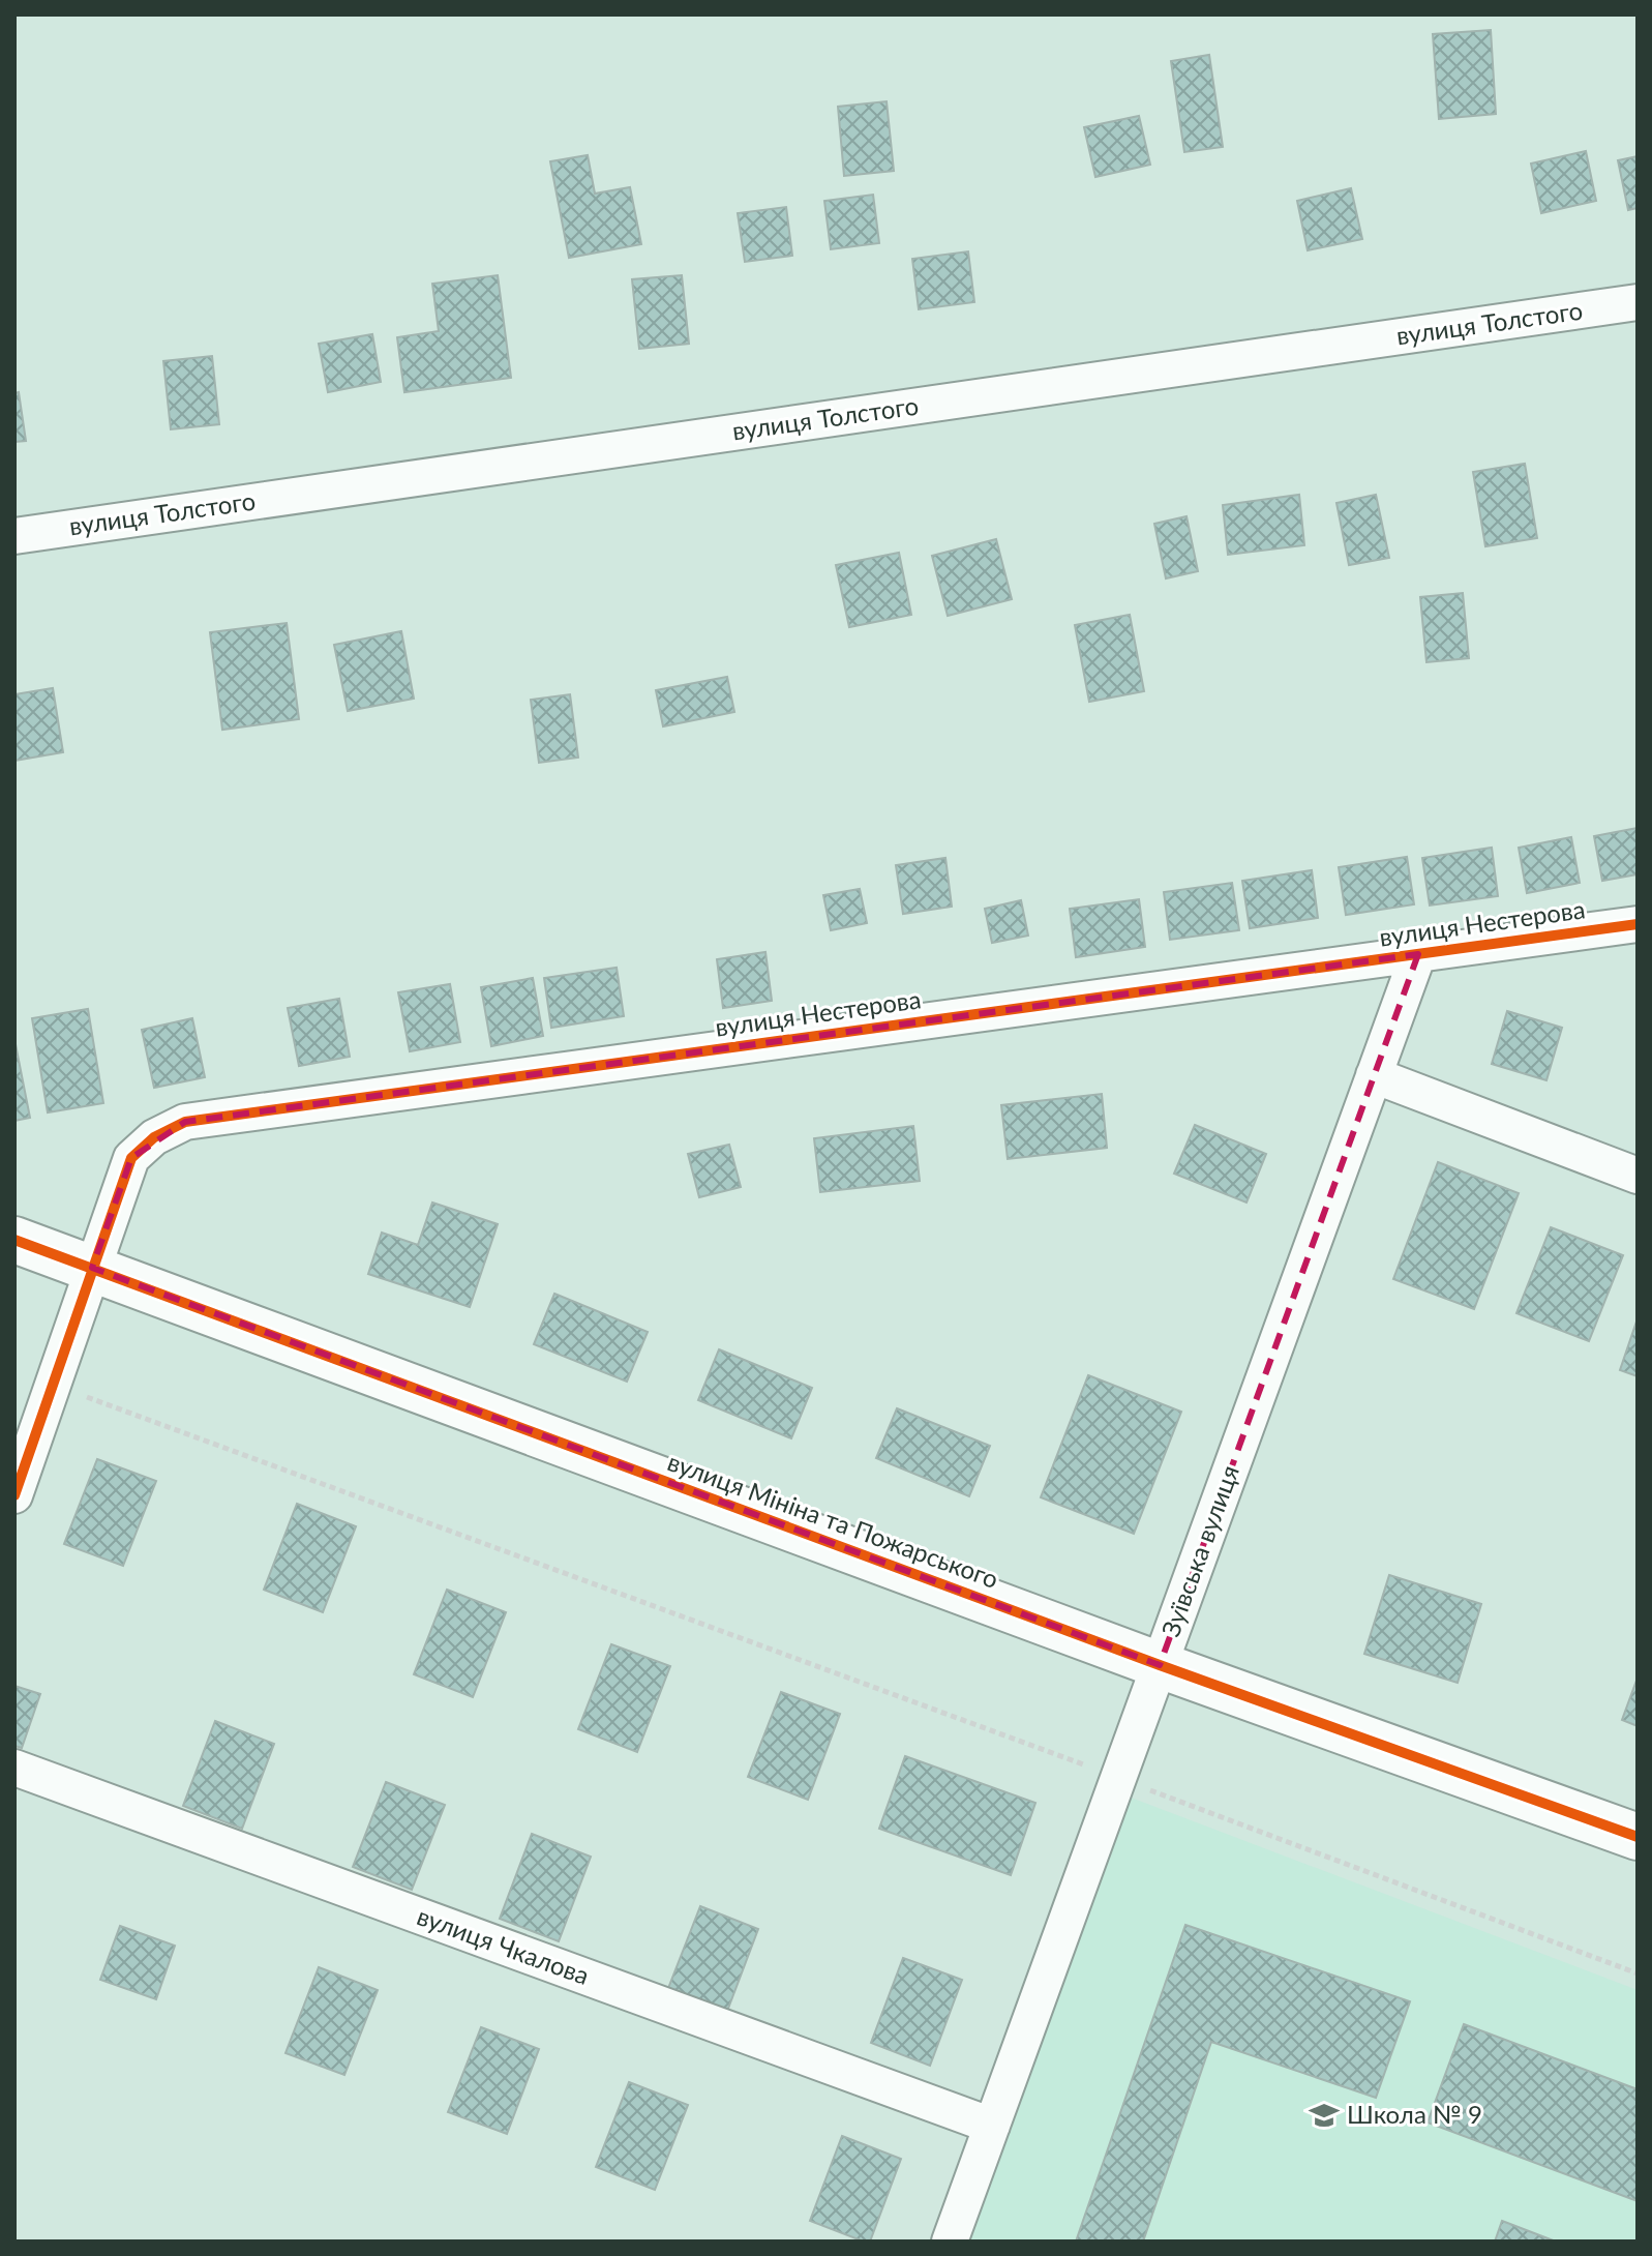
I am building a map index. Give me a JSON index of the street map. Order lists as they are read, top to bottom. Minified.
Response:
{"streets":{"street":["вулиця Толстого","вулиця Нестерова","вулиця Мініна та Пожарського","Зуївська вулиця","вулиця Чкалова"]},"crossings":[["вулиця Нестерова","вулиця Мініна та Пожарського"],["вулиця Нестерова","Зуївська вулиця"],["вулиця Мініна та Пожарського","Зуївська вулиця"],["Зуївська вулиця","вулиця Чкалова"]],"places":{"school or university":["Школа № 9"]}}
